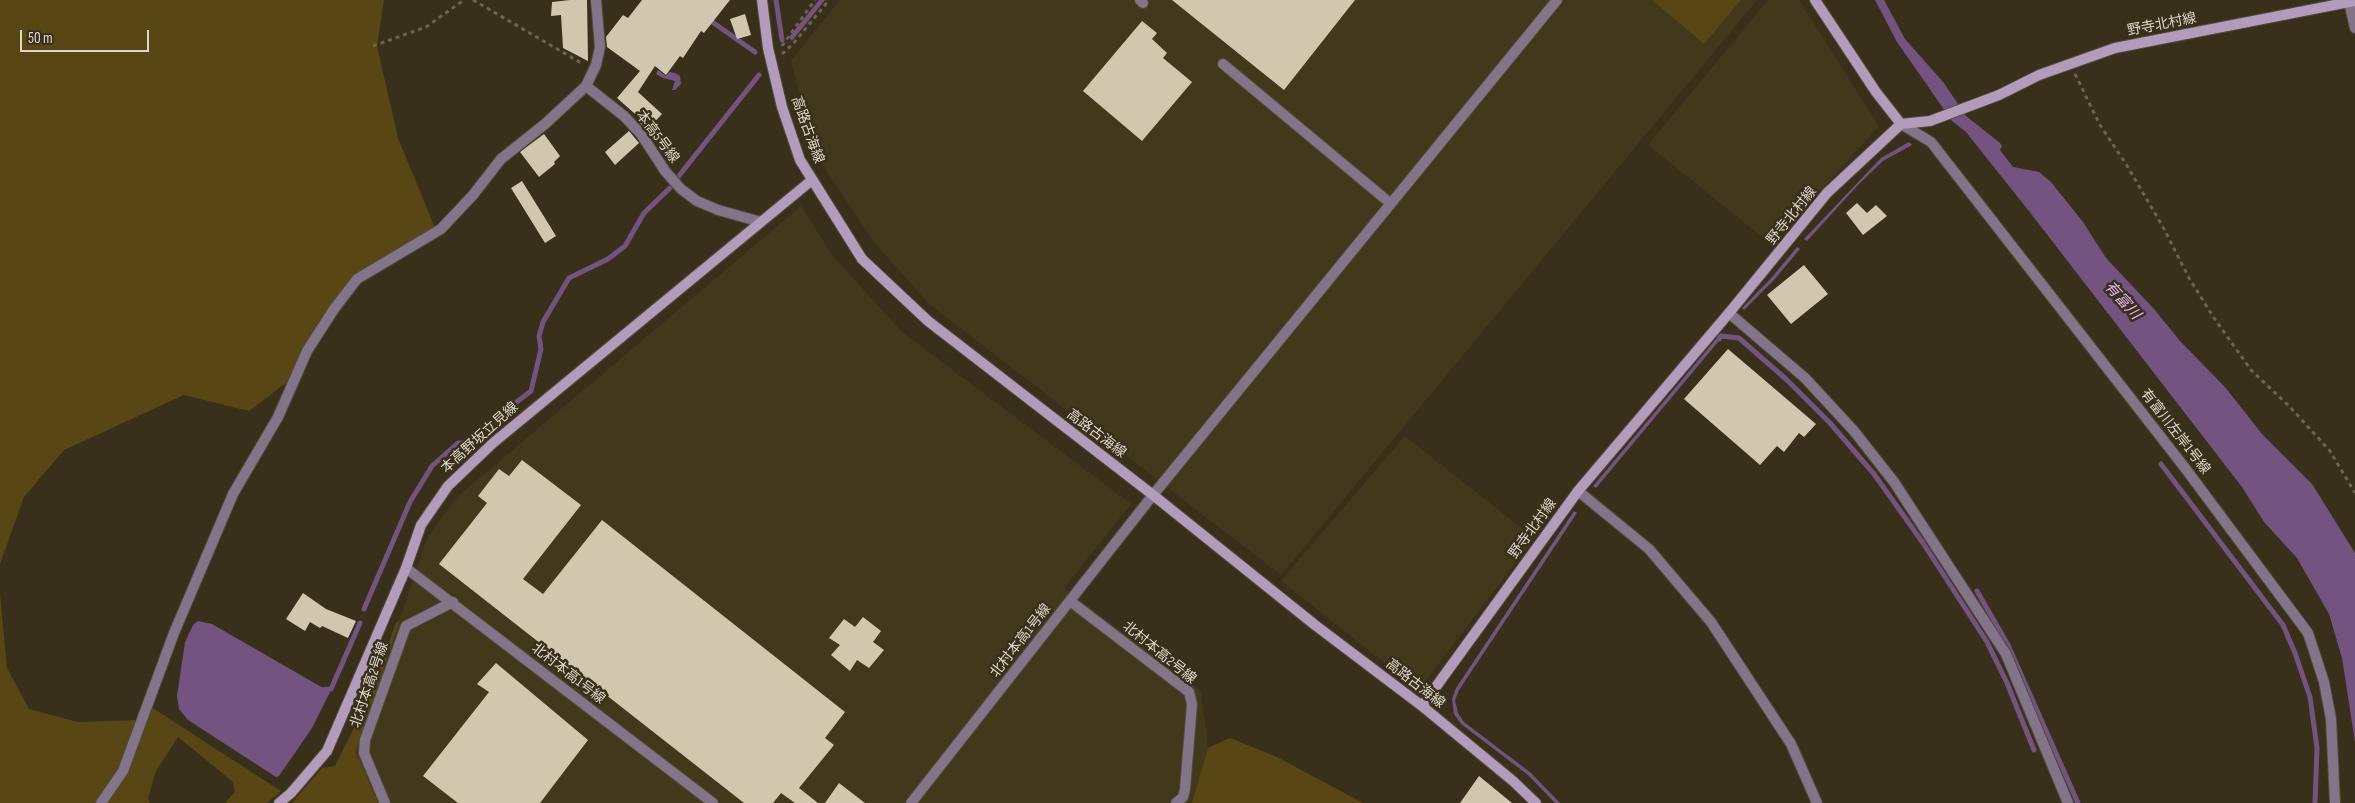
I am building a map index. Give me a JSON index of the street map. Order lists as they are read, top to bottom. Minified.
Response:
{"streets":{"street":["野寺北村線","高路古海線","本高5号線","有富川左岸1号線","本高野坂立見線","北村本高1号線","北村本高2号線"]},"crossings":[["野寺北村線","高路古海線"],["野寺北村線","有富川左岸1号線"],["高路古海線","本高野坂立見線"],["高路古海線","北村本高1号線"],["本高5号線","本高野坂立見線"],["本高野坂立見線","北村本高1号線"],["北村本高1号線","北村本高2号線"]],"water":["有富川"],"scale_bar":"50 m"}
